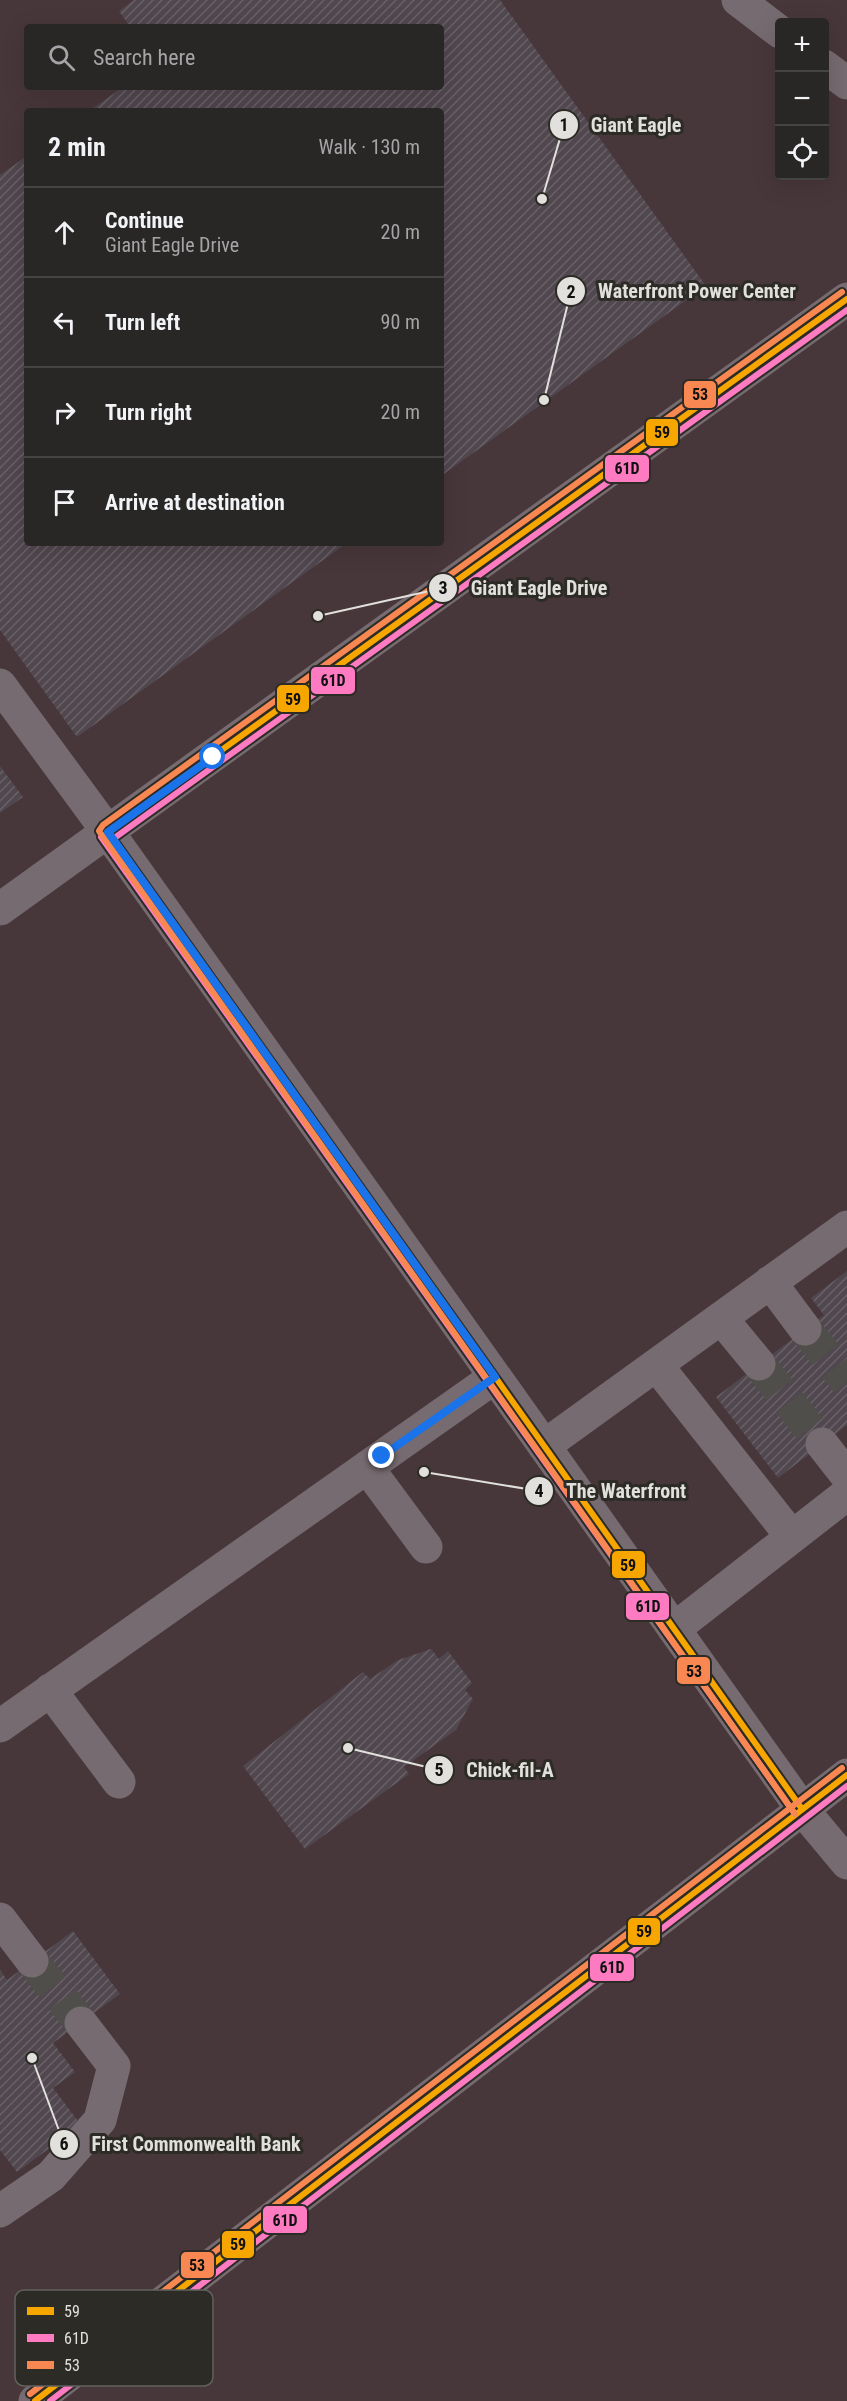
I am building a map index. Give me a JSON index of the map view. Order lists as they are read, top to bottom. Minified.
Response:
{"places":["Giant Eagle","Waterfront Power Center","Giant Eagle Drive","The Waterfront","Chick-fil-A","First Commonwealth Bank"],"lines":["transit line 53","transit line 59","transit line 61D"],"legend":["59","61D","53"],"page":{"map_buttons":["+","−"],"search":"Search here","heading":["2 min","Walk · 130 m"],"list":[["Continue","Giant Eagle Drive","20 m"],["Turn left","90 m"],["Turn right","20 m"],"Arrive at destination"]}}
